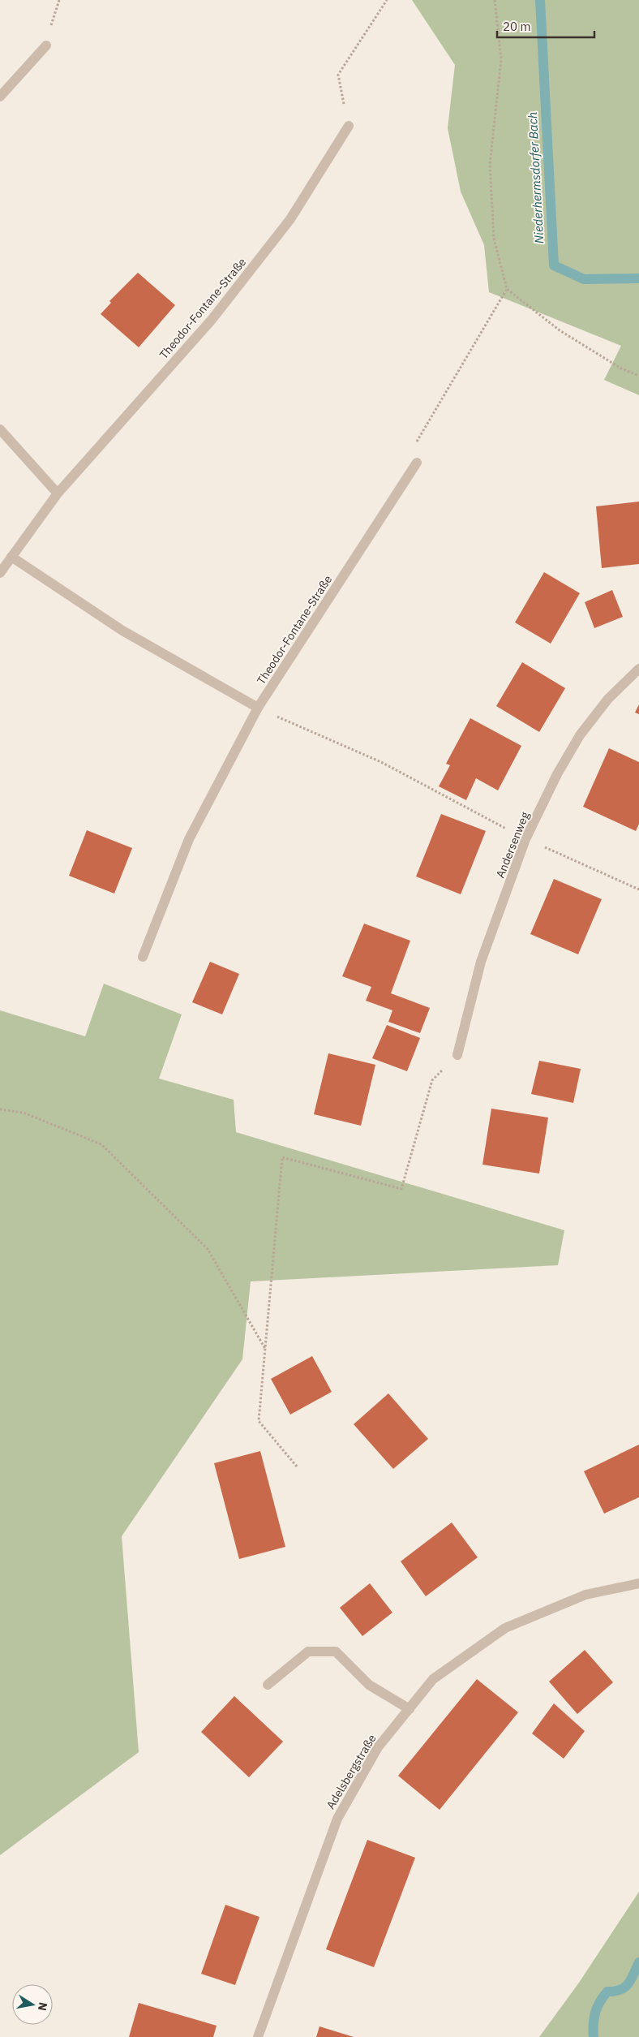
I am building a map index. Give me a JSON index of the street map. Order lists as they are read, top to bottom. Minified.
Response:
{"streets":{"street":["Theodor-Fontane-Straße","Andersenweg","Adelsbergstraße"]},"water":["Niederhermsdorfer Bach"],"scale_bar":"20 m","north":"right"}
